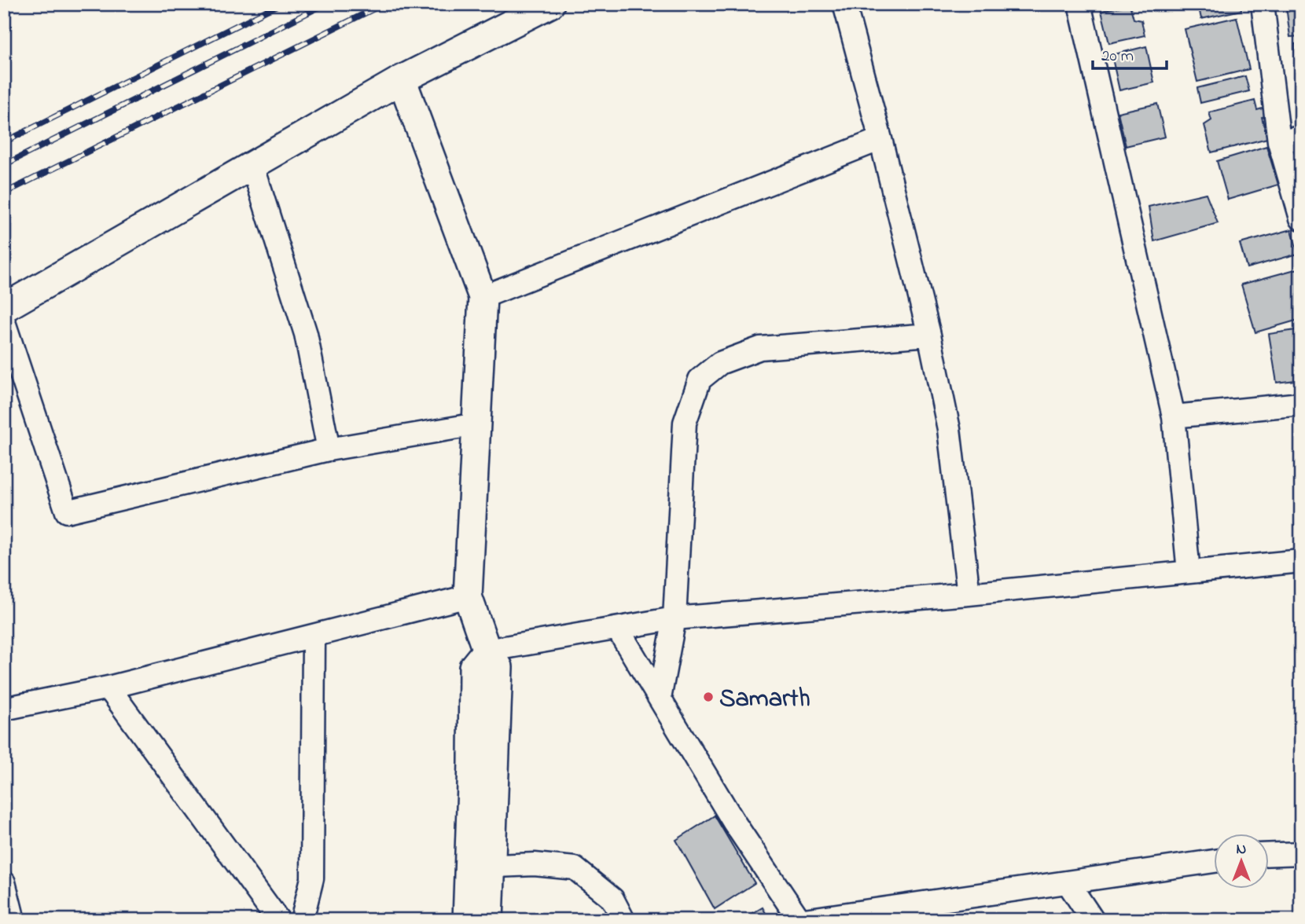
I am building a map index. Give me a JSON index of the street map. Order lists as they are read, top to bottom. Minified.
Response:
{"places":["Samarth"],"scale_bar":"20 m","north":"top"}
